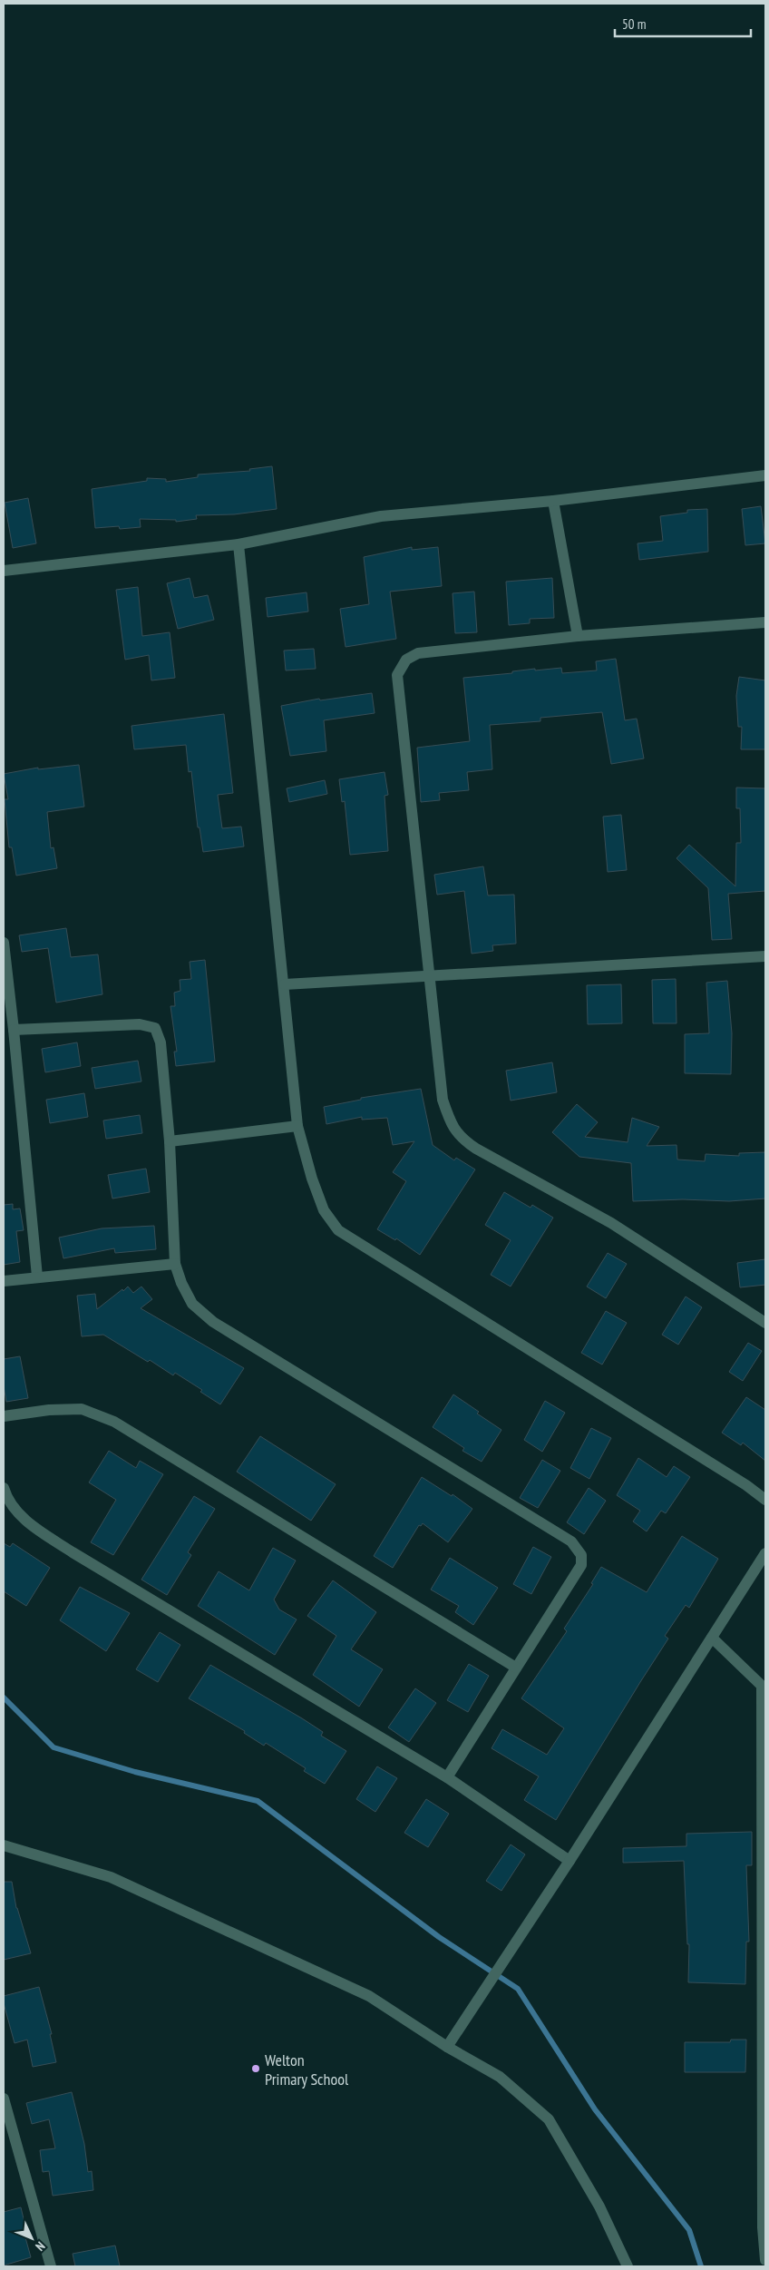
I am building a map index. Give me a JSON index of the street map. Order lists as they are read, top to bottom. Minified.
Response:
{"places":["Welton Primary School"],"scale_bar":"50 m","north":"bottom right"}
